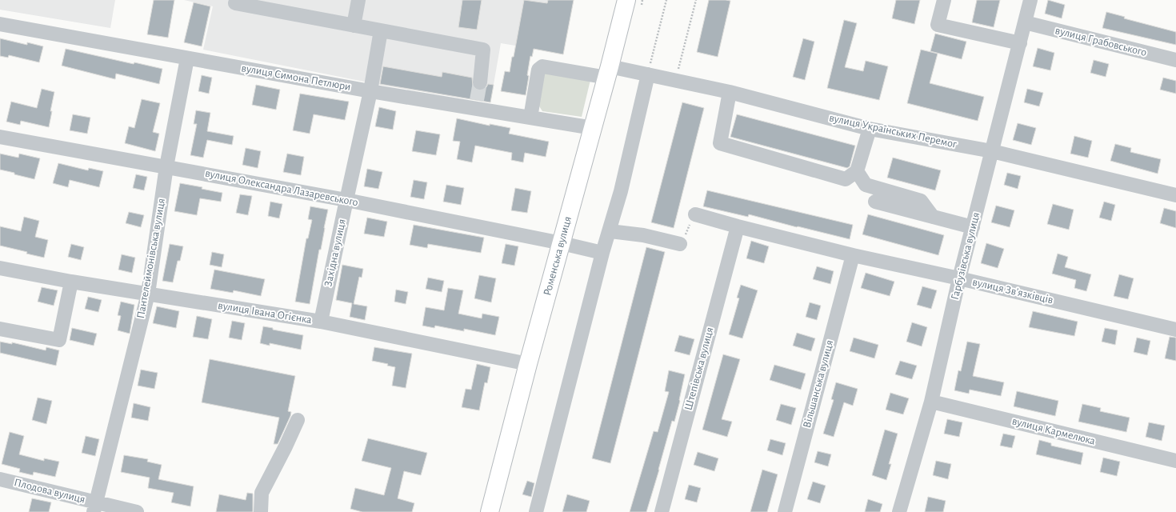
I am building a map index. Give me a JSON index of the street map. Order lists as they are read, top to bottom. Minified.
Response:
{"streets":{"main road":["Роменська вулиця"],"street":["вулиця Грабовського","вулиця Симона Петлюри","вулиця Українських Перемог","вулиця Олександра Лазаревського","Західна вулиця","Гарбузівська вулиця","Пантелеймонівська вулиця","вулиця Звʼязківців","вулиця Івана Огієнка","Штепівська вулиця","Вільшанська вулиця","вулиця Кармелюка","Плодова вулиця"]},"crossings":[["вулиця Грабовського","Гарбузівська вулиця"],["вулиця Симона Петлюри","вулиця Українських Перемог"],["вулиця Симона Петлюри","Західна вулиця"],["вулиця Симона Петлюри","Роменська вулиця"],["вулиця Симона Петлюри","Пантелеймонівська вулиця"],["вулиця Українських Перемог","Роменська вулиця"],["вулиця Українських Перемог","Гарбузівська вулиця"],["вулиця Олександра Лазаревського","Західна вулиця"],["вулиця Олександра Лазаревського","Роменська вулиця"],["вулиця Олександра Лазаревського","Пантелеймонівська вулиця"],["Західна вулиця","вулиця Івана Огієнка"],["Роменська вулиця","вулиця Івана Огієнка"],["Гарбузівська вулиця","вулиця Звʼязківців"],["Гарбузівська вулиця","вулиця Кармелюка"],["Пантелеймонівська вулиця","вулиця Івана Огієнка"],["Пантелеймонівська вулиця","Плодова вулиця"],["вулиця Звʼязківців","Штепівська вулиця"],["вулиця Звʼязківців","Вільшанська вулиця"]]}
